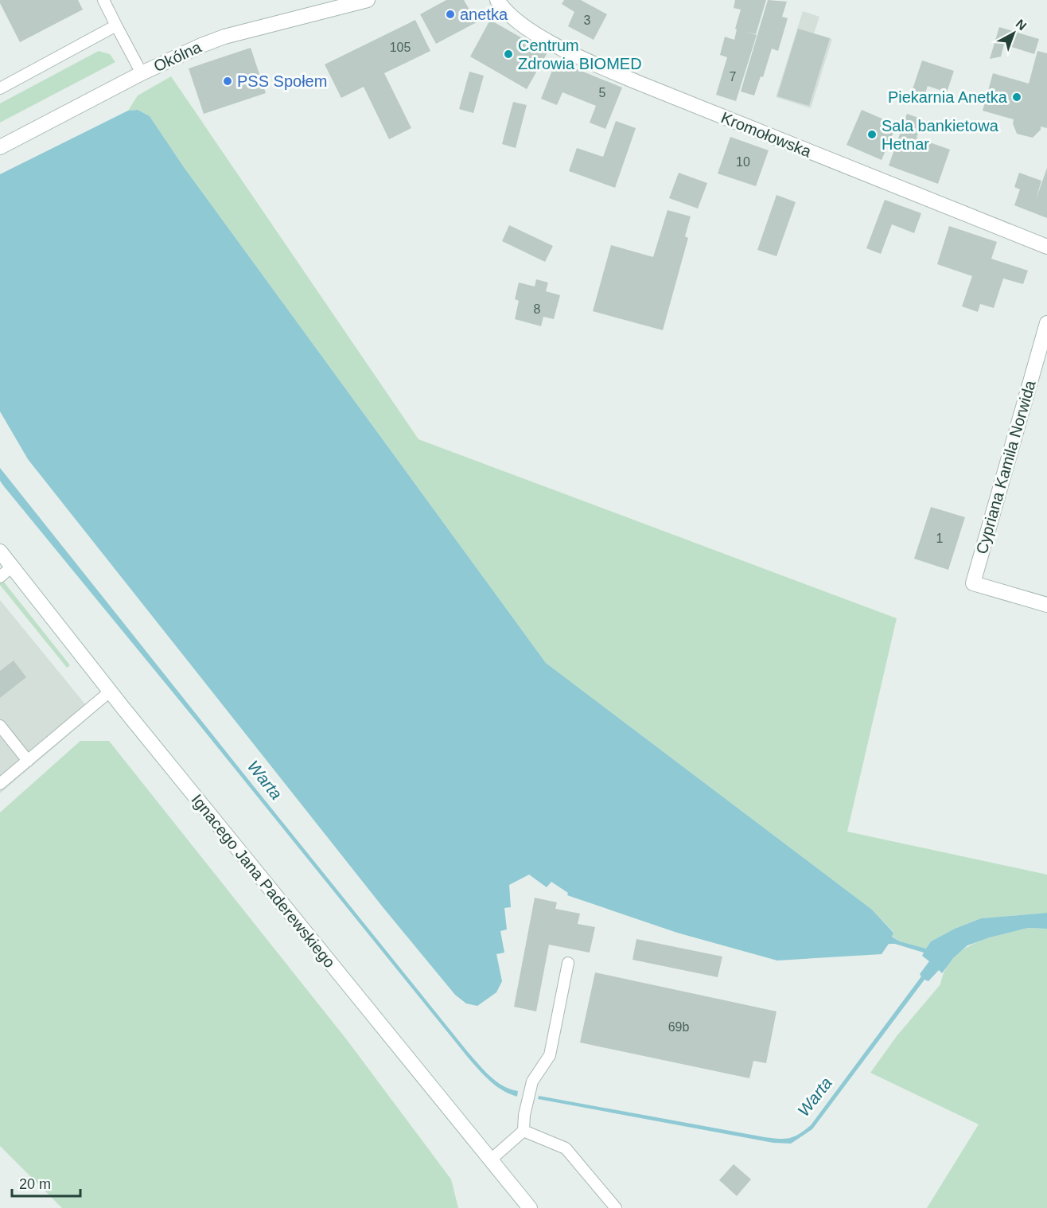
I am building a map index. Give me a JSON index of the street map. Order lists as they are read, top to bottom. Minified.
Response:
{"streets":{"street":["Okólna","Kromołowska","Cypriana Kamila Norwida","Ignacego Jana Paderewskiego"]},"water":["Warta"],"places":["anetka","Centrum Zdrowia BIOMED","PSS Społem","Piekarnia Anetka","Sala bankietowa Hetnar"],"house_numbers":["3","105","7","5","10","8","1","69b"],"scale_bar":"20 m","north":"top right"}
